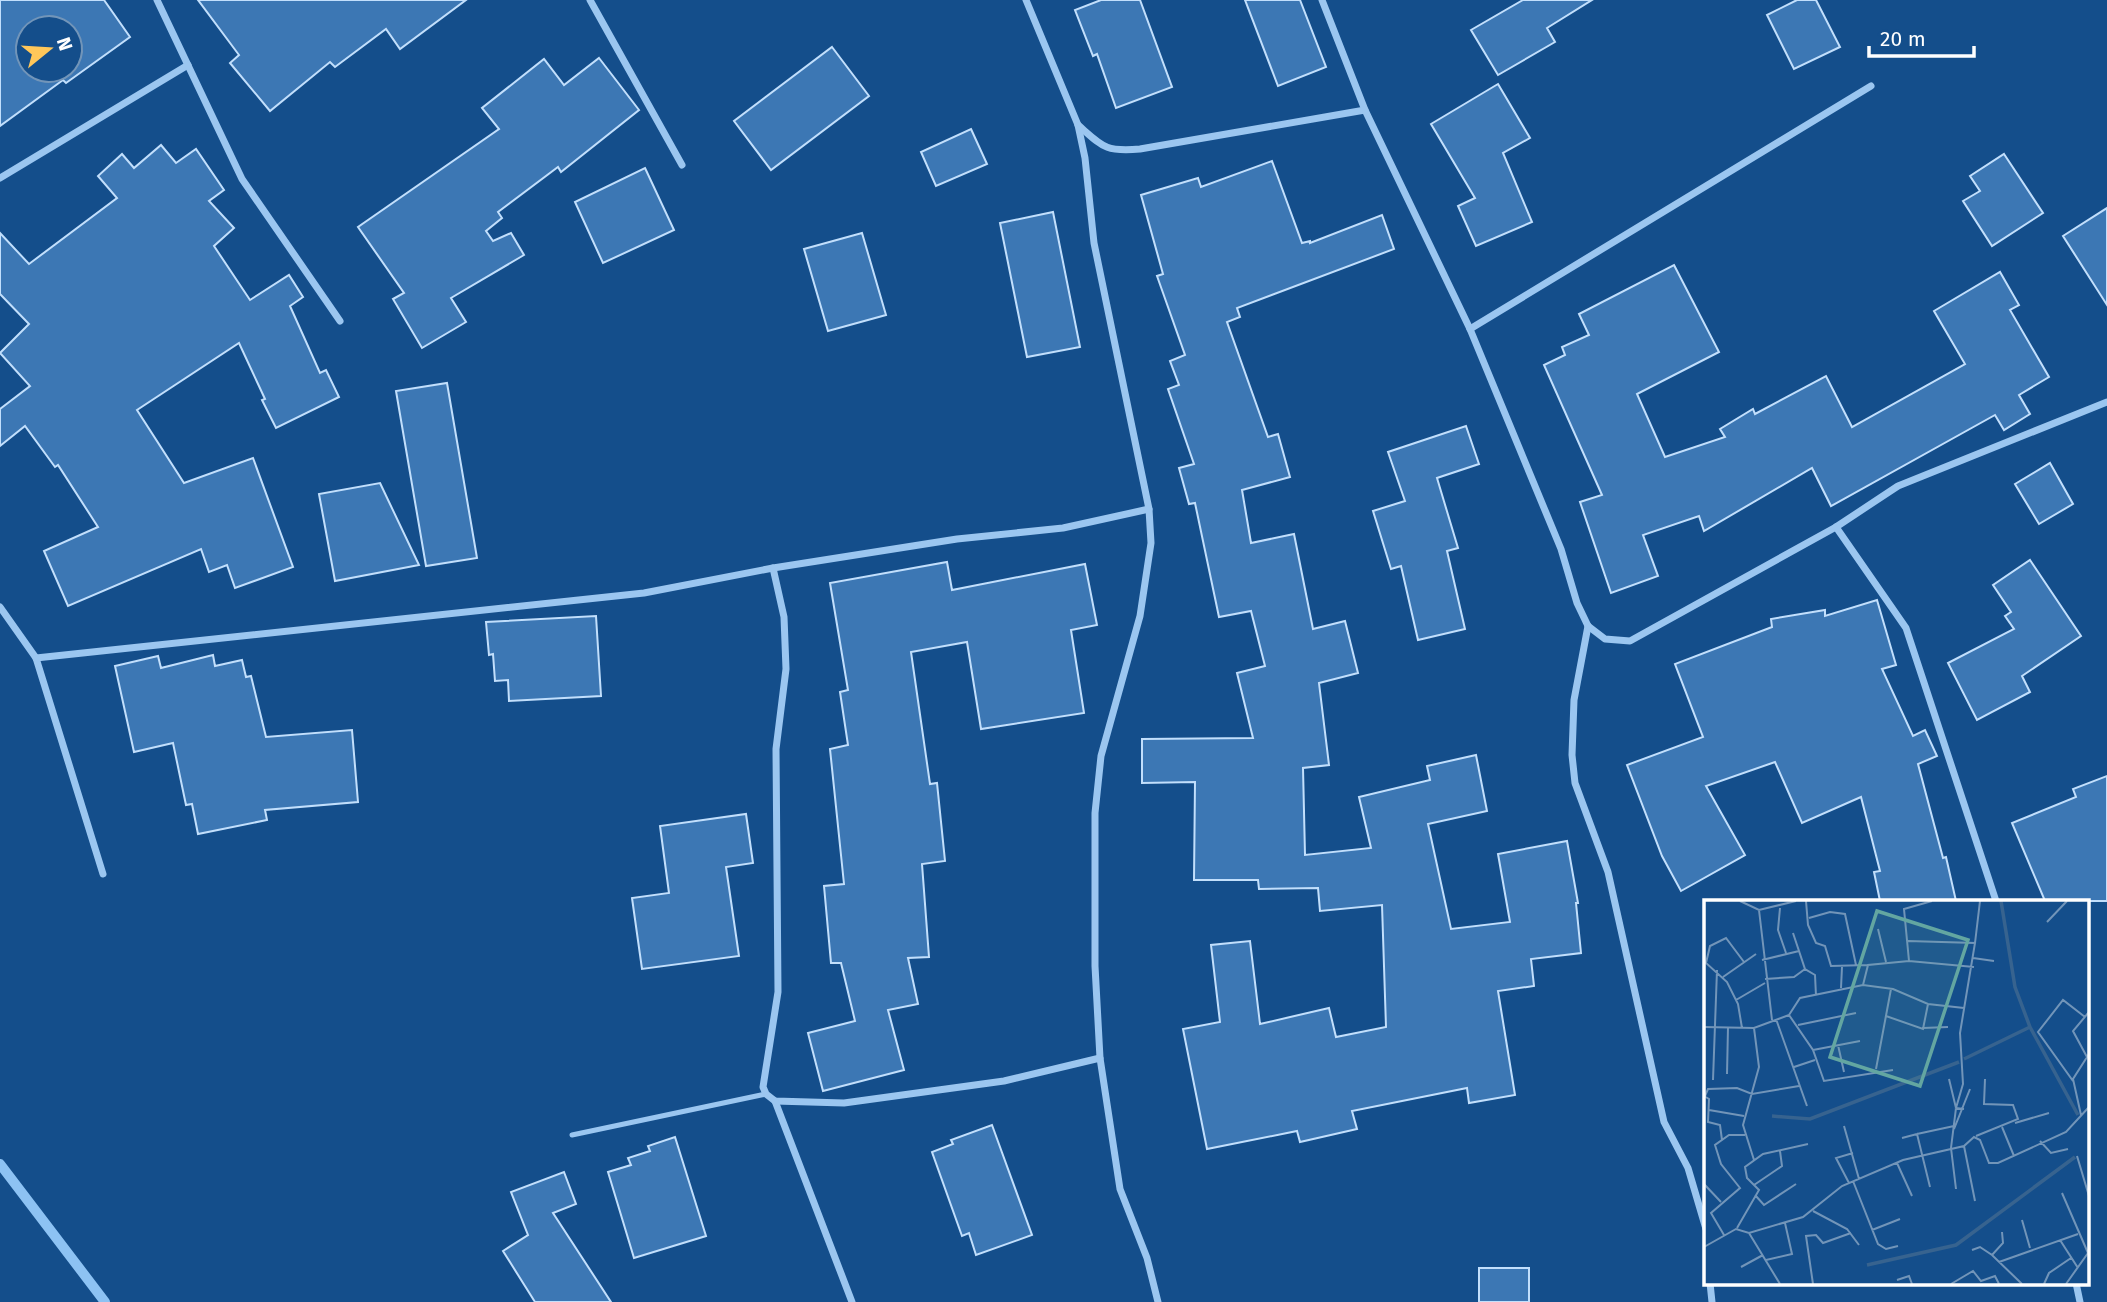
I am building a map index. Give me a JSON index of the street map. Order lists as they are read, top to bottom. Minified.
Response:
{"scale_bar":"20 m","north":"right"}
